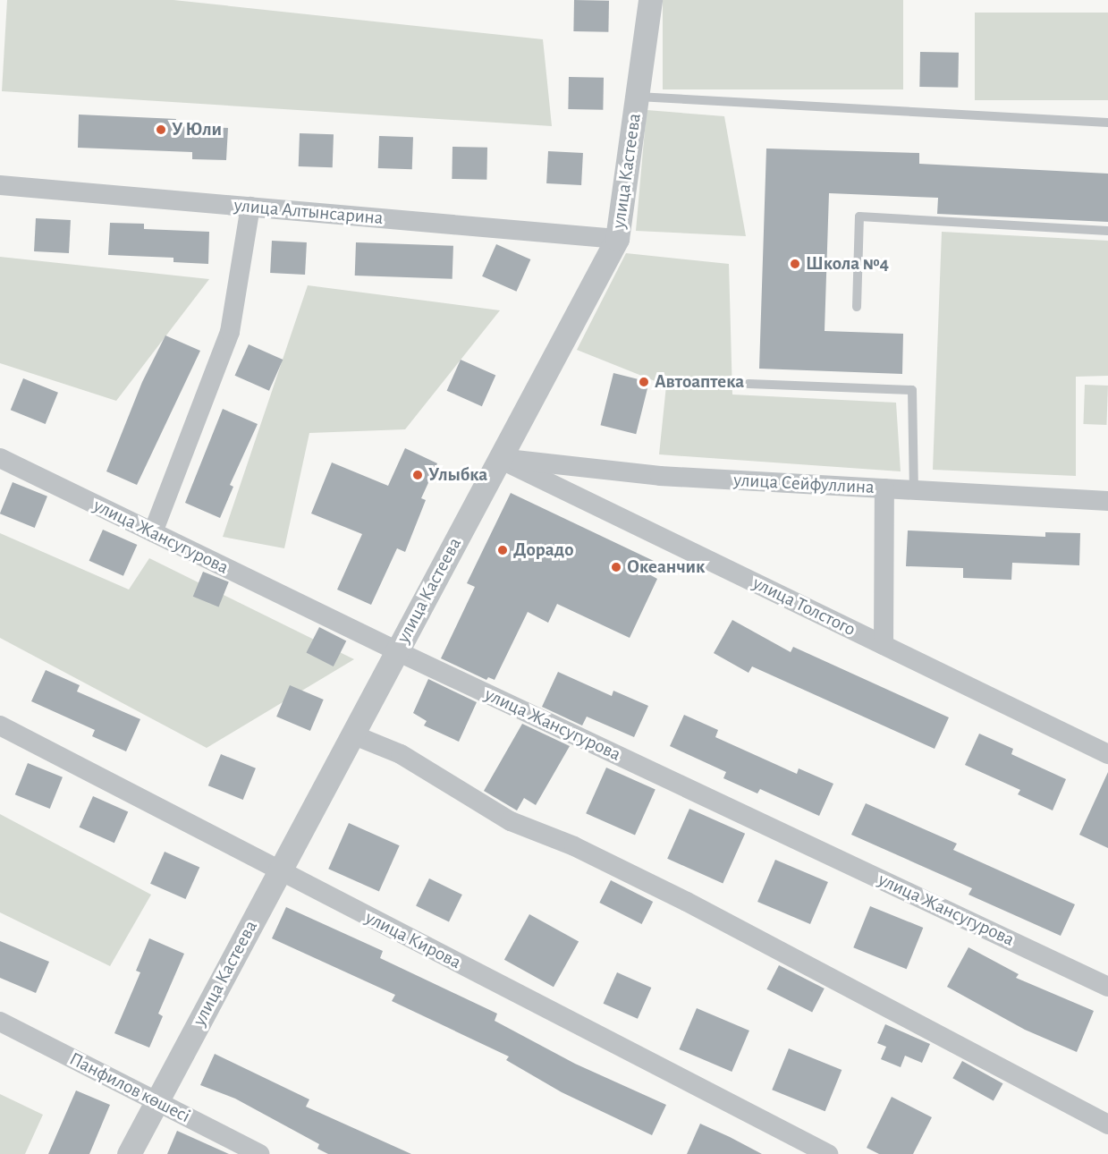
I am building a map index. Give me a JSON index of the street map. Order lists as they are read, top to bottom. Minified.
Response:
{"streets":{"street":["улица Кастеева","улица Алтынсарина","улица Сейфуллина","улица Жансугурова","улица Толстого","улица Кирова","Панфилов көшесі"]},"crossings":[["улица Кастеева","улица Алтынсарина"],["улица Кастеева","улица Сейфуллина"],["улица Кастеева","улица Жансугурова"],["улица Кастеева","улица Толстого"],["улица Кастеева","улица Кирова"],["улица Кастеева","Панфилов көшесі"],["улица Сейфуллина","улица Толстого"]],"places":["У Юли","Школа №4","Автоаптека","Улыбка","Дорадо","Океанчик"]}
